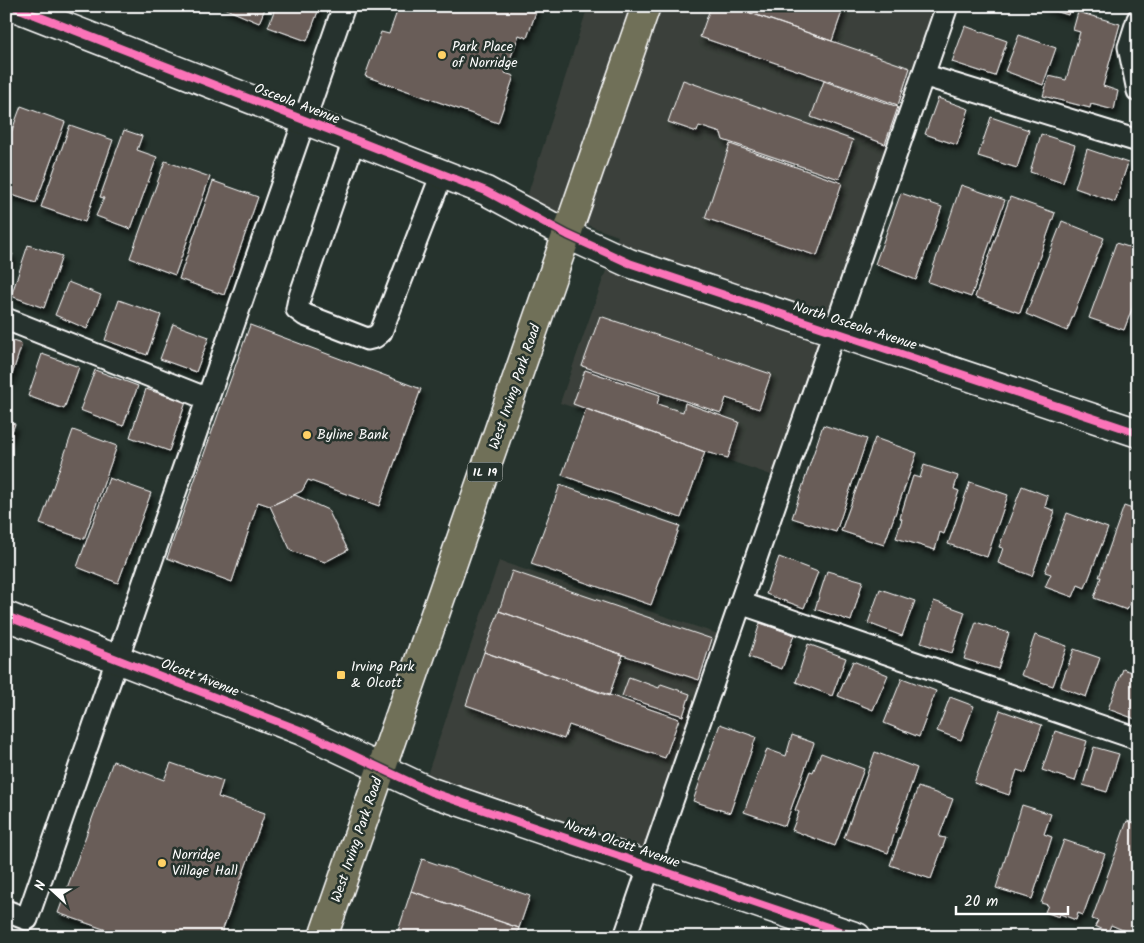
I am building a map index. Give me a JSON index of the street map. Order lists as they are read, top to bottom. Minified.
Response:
{"streets":{"main road":["West Irving Park Road","IL 19"],"street":["Osceola Avenue","North Osceola Avenue","Olcott Avenue","North Olcott Avenue"]},"crossings":[["Osceola Avenue","North Osceola Avenue"],["Osceola Avenue","West Irving Park Road"],["North Osceola Avenue","West Irving Park Road"],["West Irving Park Road","Olcott Avenue"],["West Irving Park Road","North Olcott Avenue"],["Olcott Avenue","North Olcott Avenue"]],"places":{"other":["Park Place of Norridge","Byline Bank","Norridge Village Hall"],"transit":["Irving Park & Olcott"]},"scale_bar":"20 m","north":"left"}
